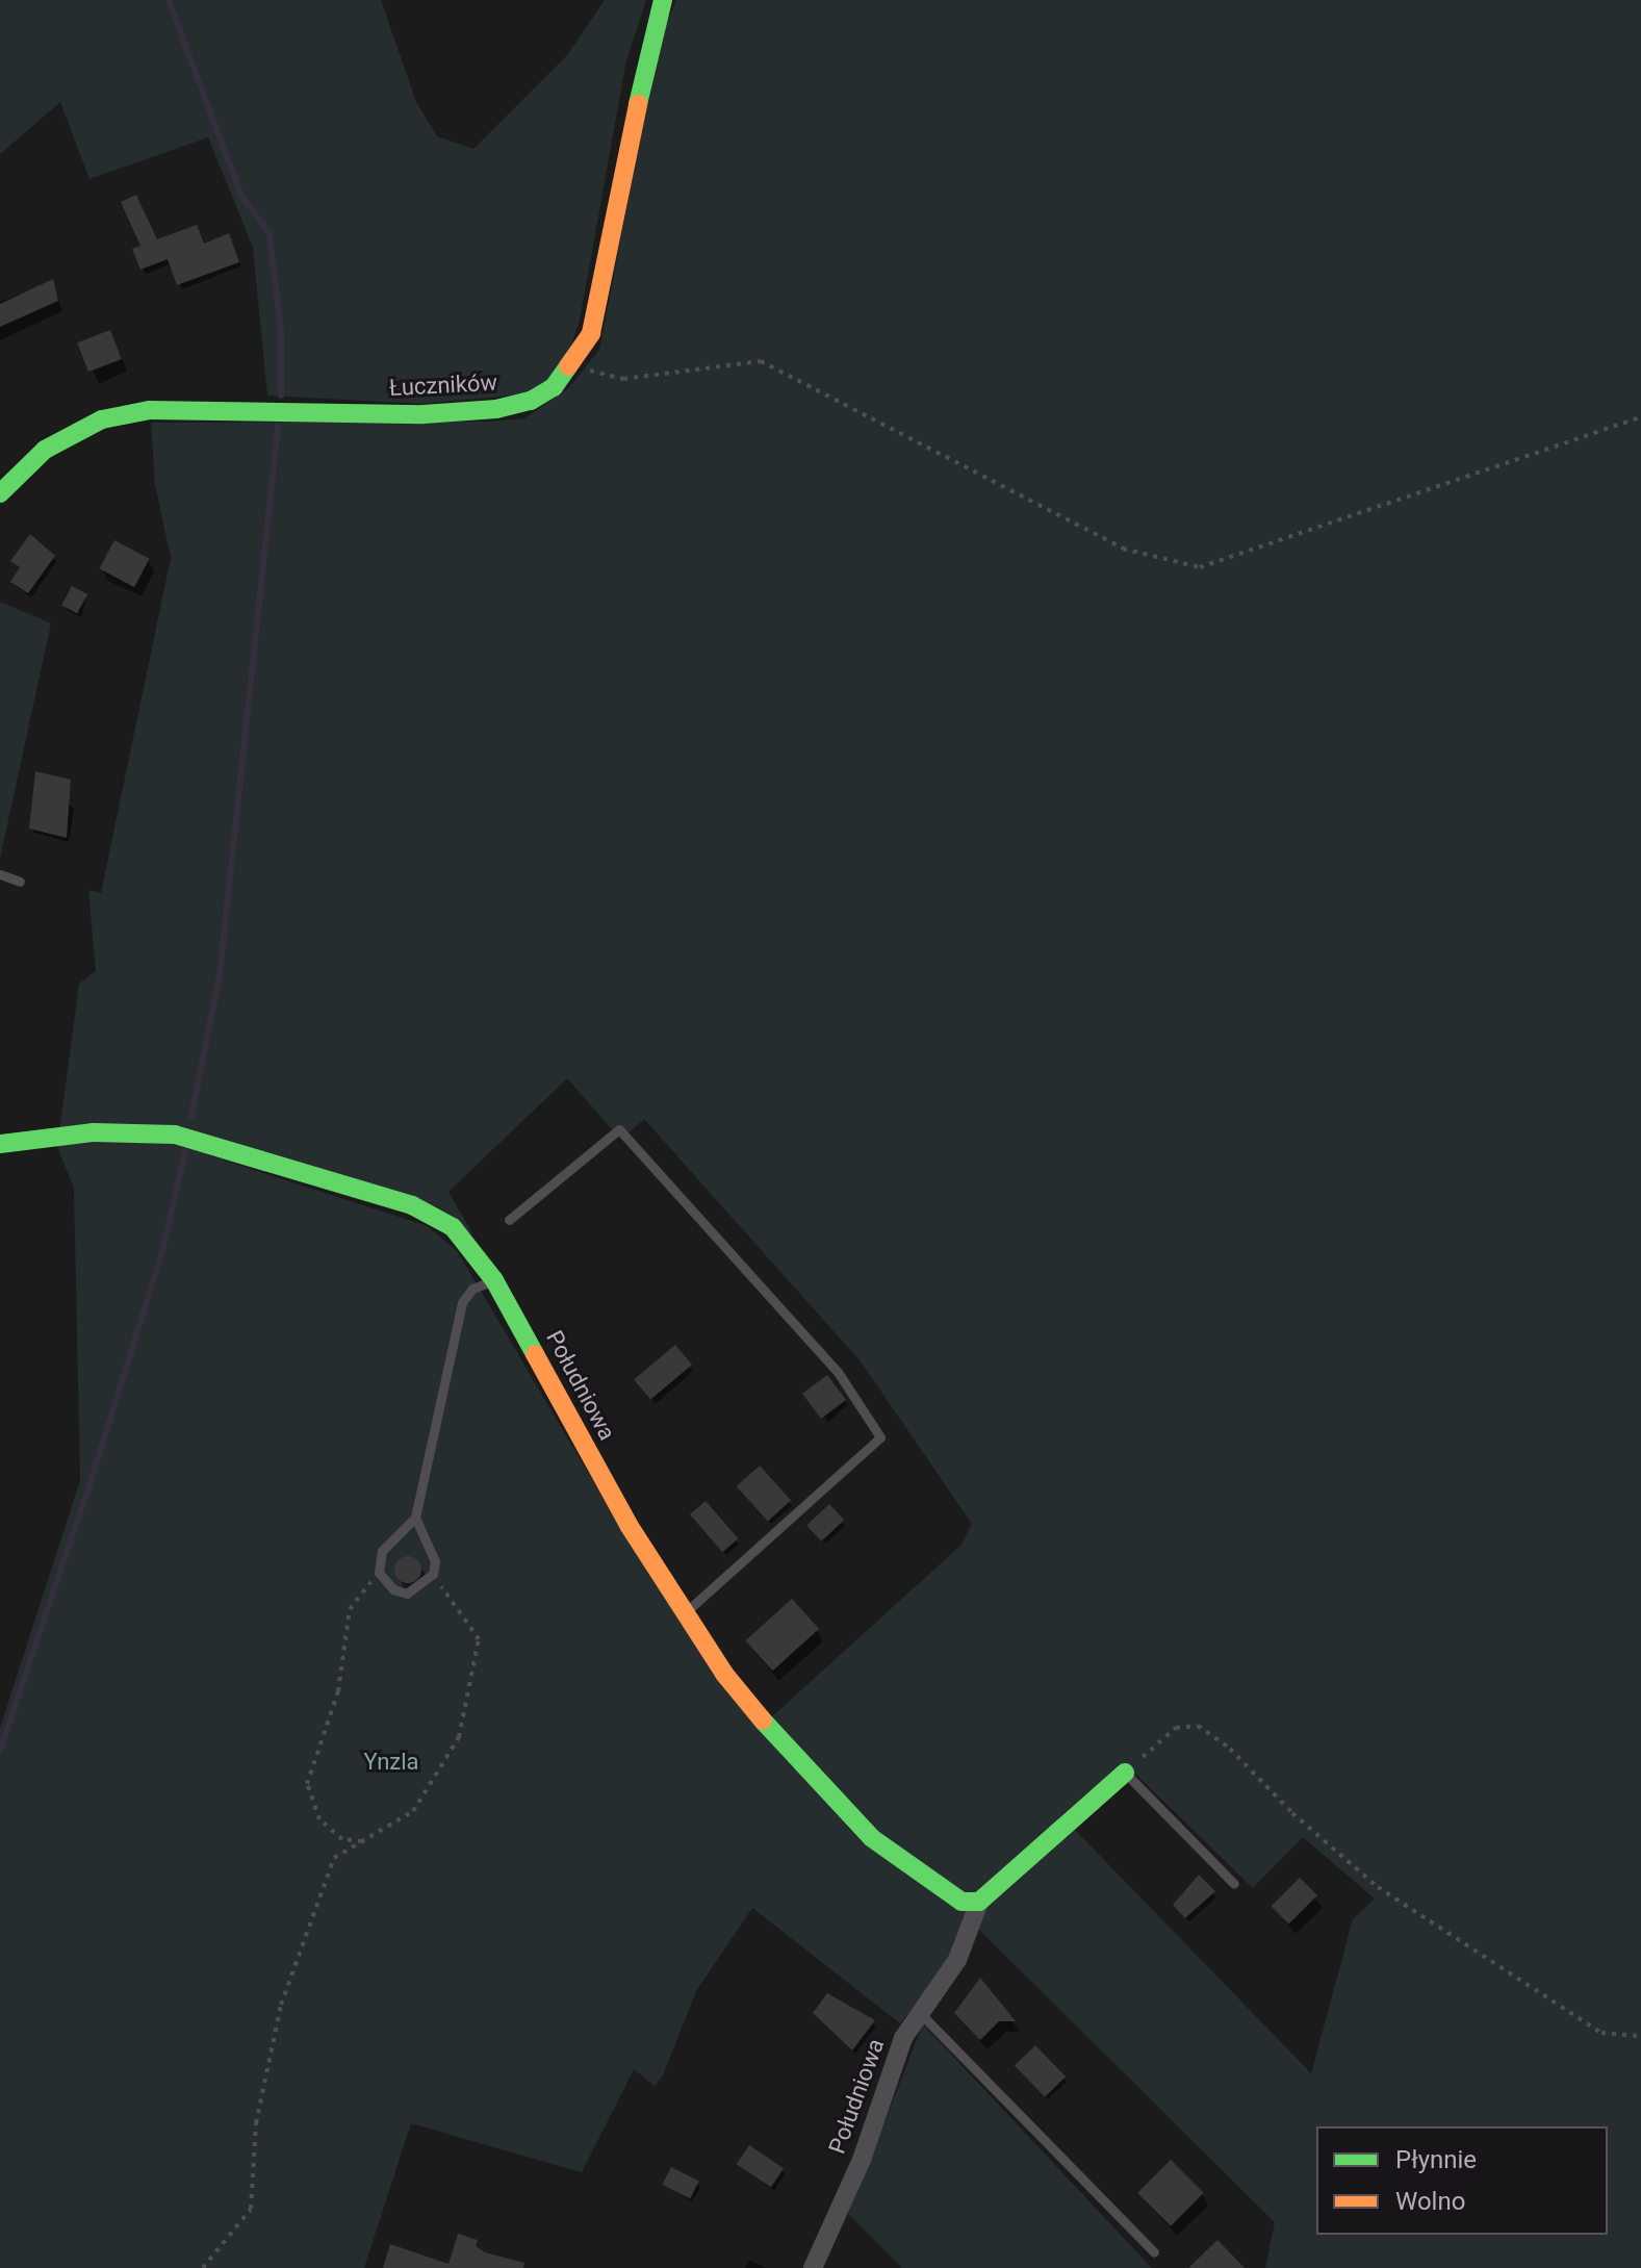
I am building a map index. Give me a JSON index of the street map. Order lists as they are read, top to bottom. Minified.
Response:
{"streets":{"street":["Łuczników","Południowa"]},"parks":["Ynzla"],"legend":["Płynnie","Wolno"]}
